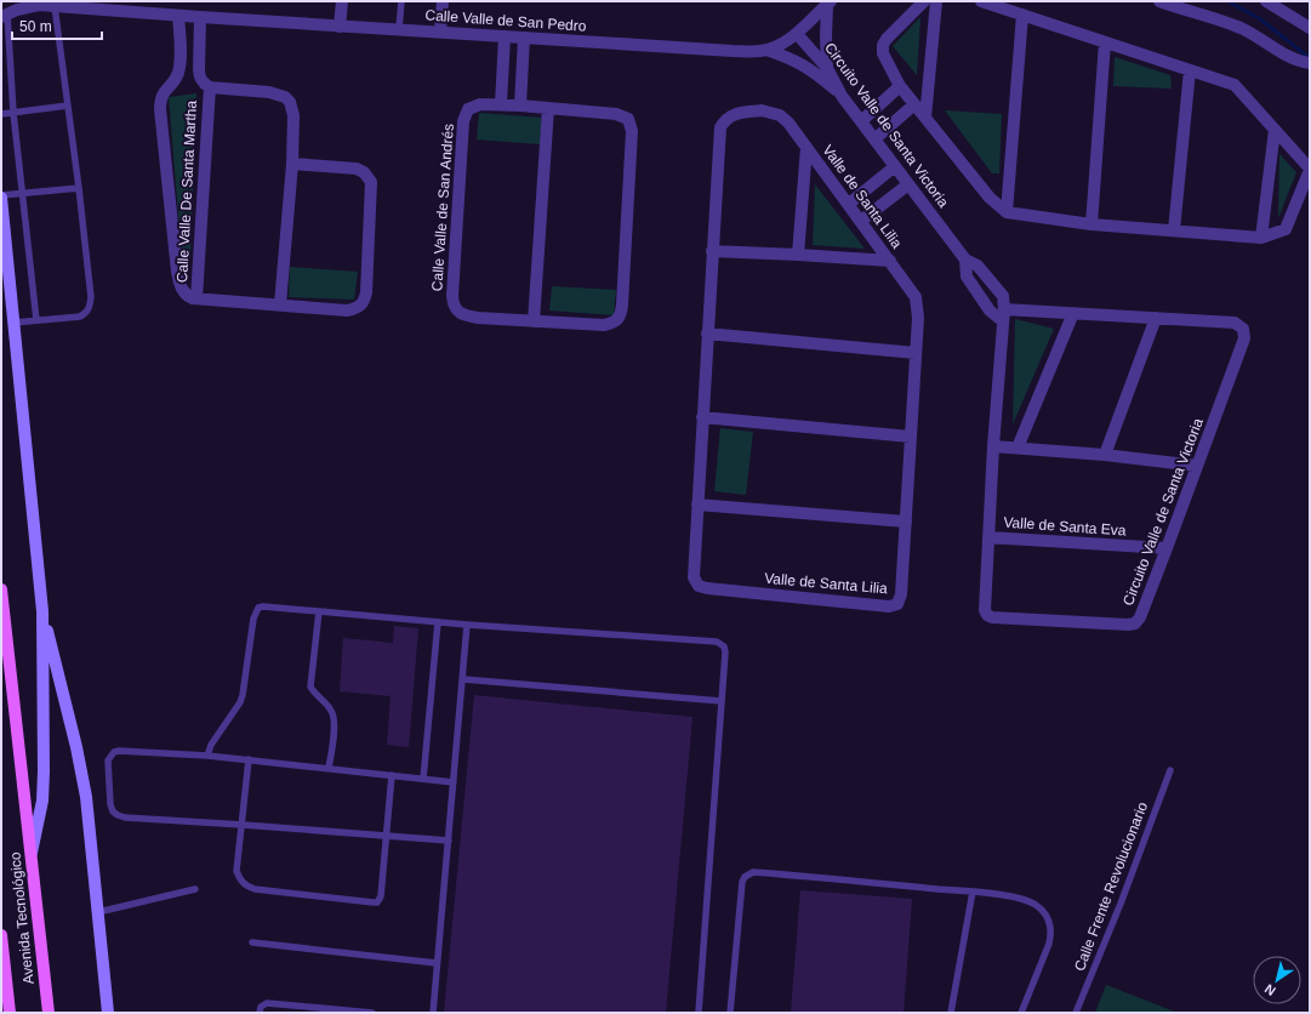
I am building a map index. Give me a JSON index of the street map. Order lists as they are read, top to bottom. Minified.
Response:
{"streets":{"main road":["Avenida Tecnológico"],"street":["Calle Valle de San Pedro","Circuito Valle de Santa Victoria","Calle Valle De Santa Martha","Valle de Santa Lilia","Calle Valle de San Andrés","Valle de Santa Eva"],"lane":["Calle Frente Revolucionario"]},"crossings":[["Calle Valle de San Pedro","Circuito Valle de Santa Victoria"],["Circuito Valle de Santa Victoria","Valle de Santa Eva"]],"scale_bar":"50 m","north":"bottom left"}
